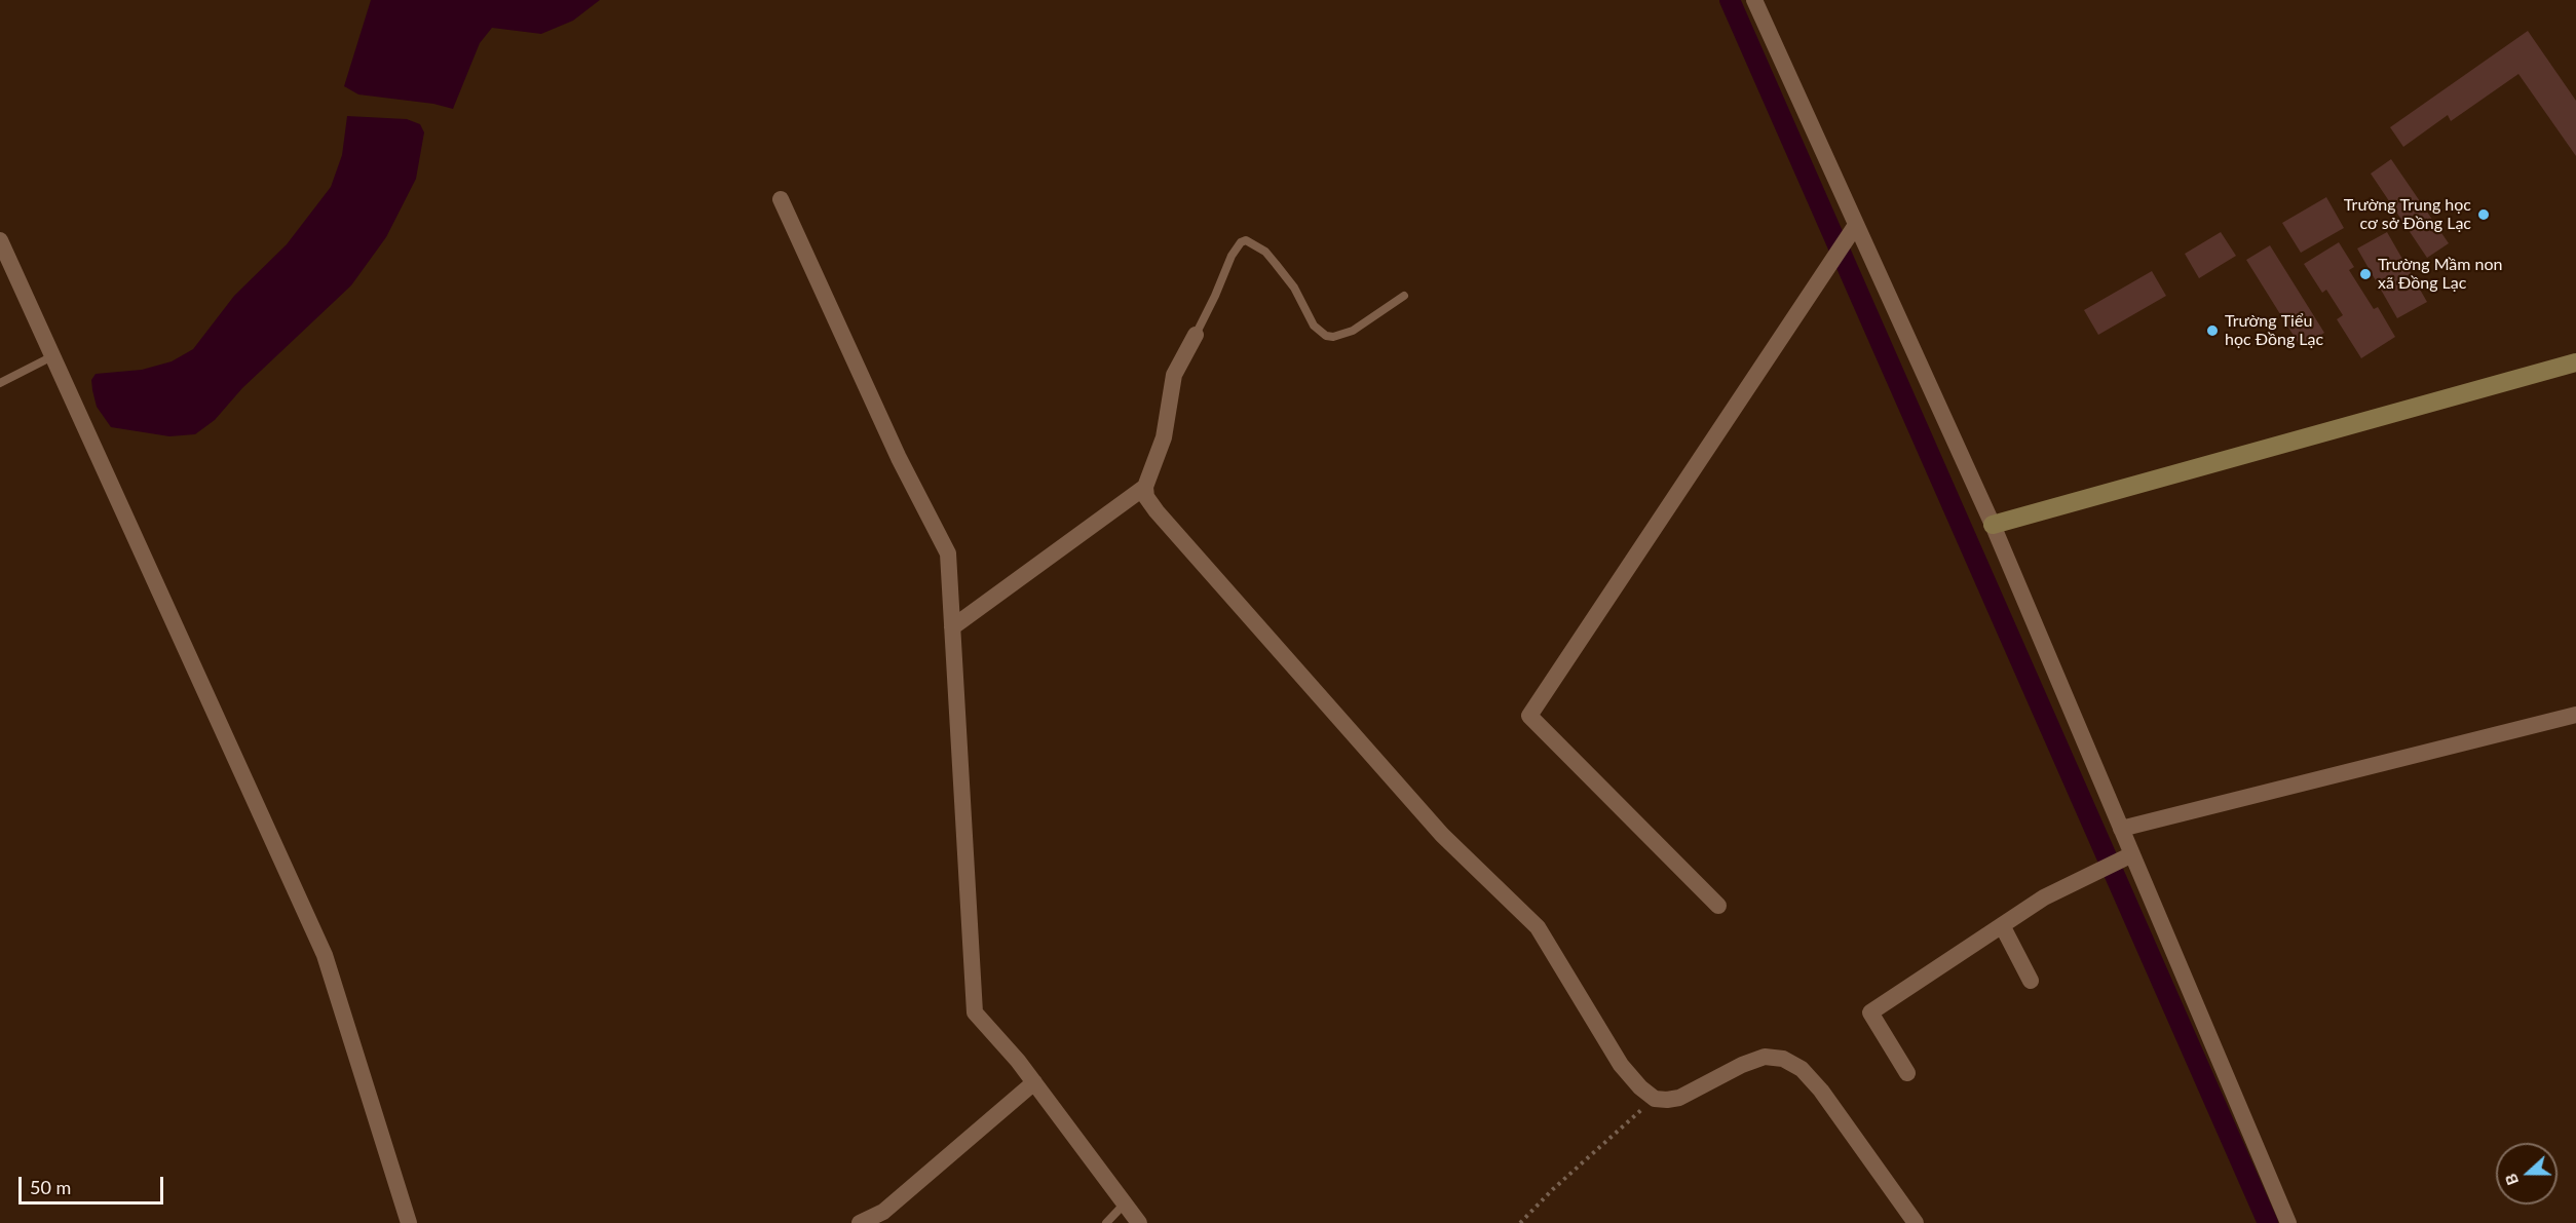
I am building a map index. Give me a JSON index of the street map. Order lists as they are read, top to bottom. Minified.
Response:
{"places":["Trường Trung học cơ sở Đồng Lạc","Trường Mầm non xã Đồng Lạc","Trường Tiểu học Đồng Lạc"],"scale_bar":"50 m","north":"left"}
